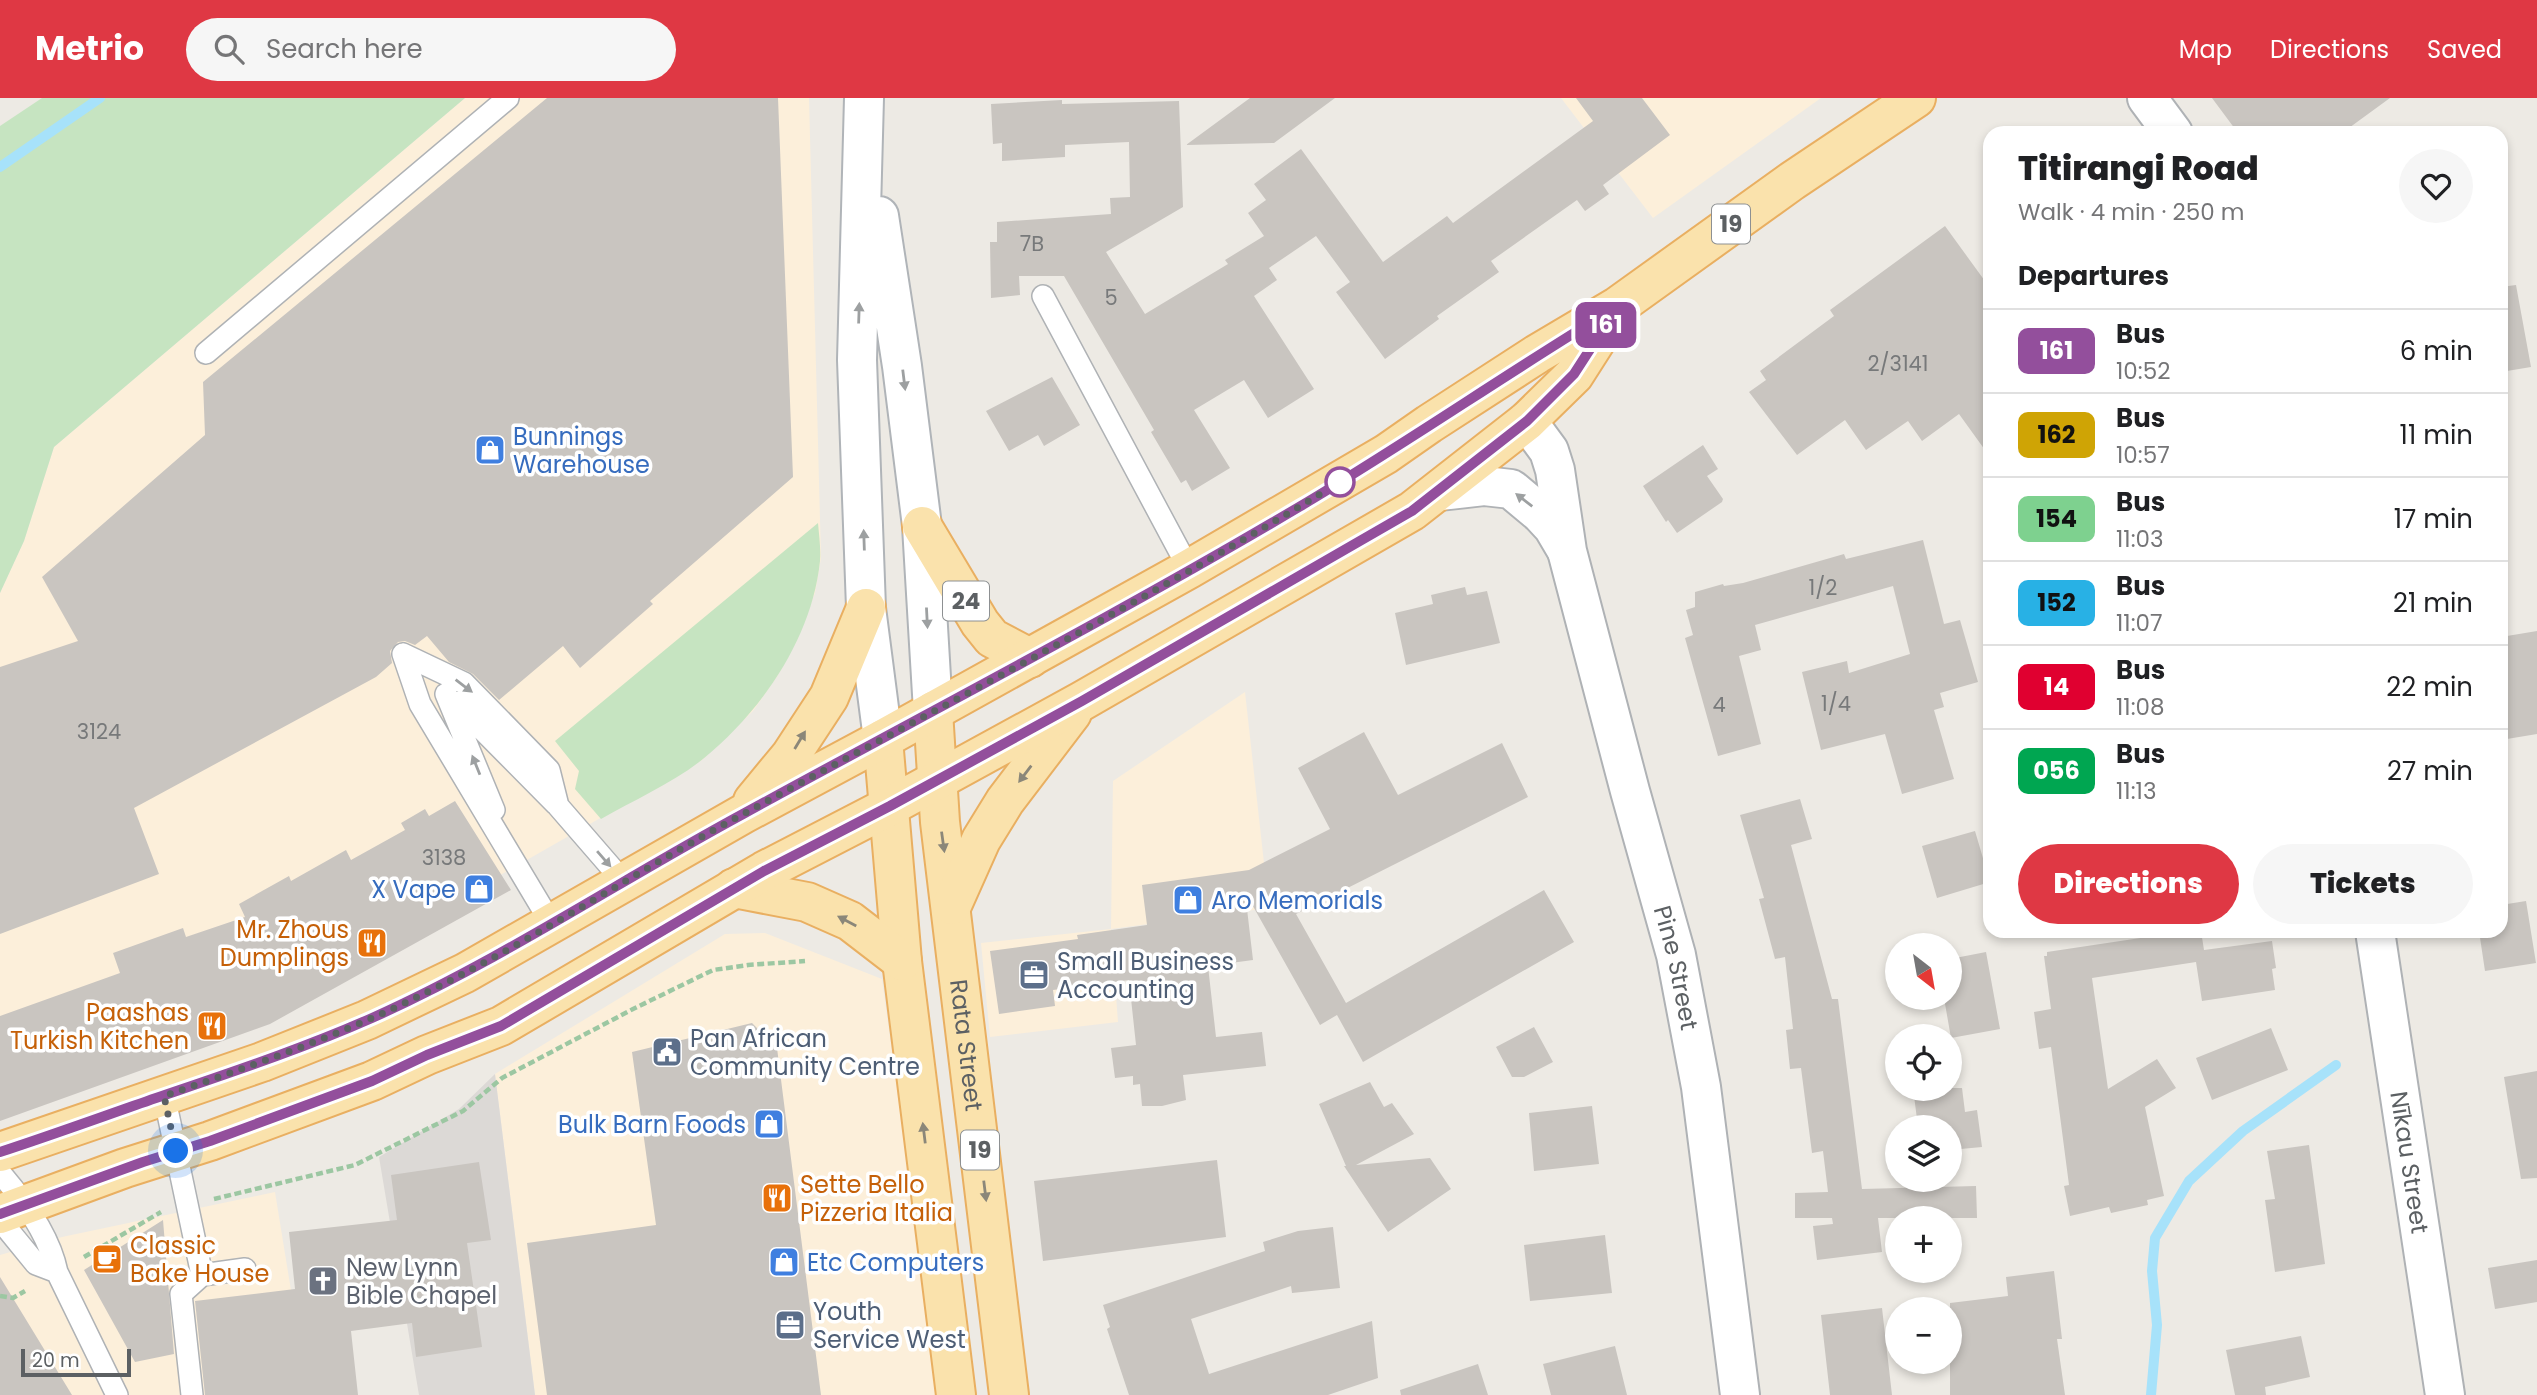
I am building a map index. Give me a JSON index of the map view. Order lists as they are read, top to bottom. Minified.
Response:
{"streets":{"main road":["19","24","Rata Street"],"street":["Pine Street","Nīkau Street"]},"crossings":[["19","24"],["19","Pine Street"],["19","Rata Street"]],"places":{"shop":["Bunnings Warehouse","X Vape","Aro Memorials","Bulk Barn Foods","Etc Computers"],"restaurant":["Mr. Zhous Dumplings","Paashas Turkish Kitchen","Sette Bello Pizzeria Italia"],"office":["Small Business Accounting","Youth Service West"],"public building":["Pan African Community Centre"],"cafe":["Classic Bake House"],"church":["New Lynn Bible Chapel"]},"lines":["bus line 161"],"house_numbers":["7B","5","2/3141","1/2","1/4","4","3124","3138"],"scale_bar":"20 m","north":"bottom right","page":{"header":"Metrio","search":"Search here","nav":["Map","Directions","Saved"],"on_map":"161","heading":[["Titirangi Road","Walk · 4 min · 250 m"],"Departures"],"list":[{"mark":"161","name":"Bus","note":"10:52","value":"6 min"},{"mark":"162","name":"Bus","note":"10:57","value":"11 min"},{"mark":"154","name":"Bus","note":"11:03","value":"17 min"},{"mark":"152","name":"Bus","note":"11:07","value":"21 min"},{"mark":"14","name":"Bus","note":"11:08","value":"22 min"},{"mark":"056","name":"Bus","note":"11:13","value":"27 min"}],"buttons":["Directions","Tickets"],"map_buttons":["+","−"],"scale":"20 m"}}
